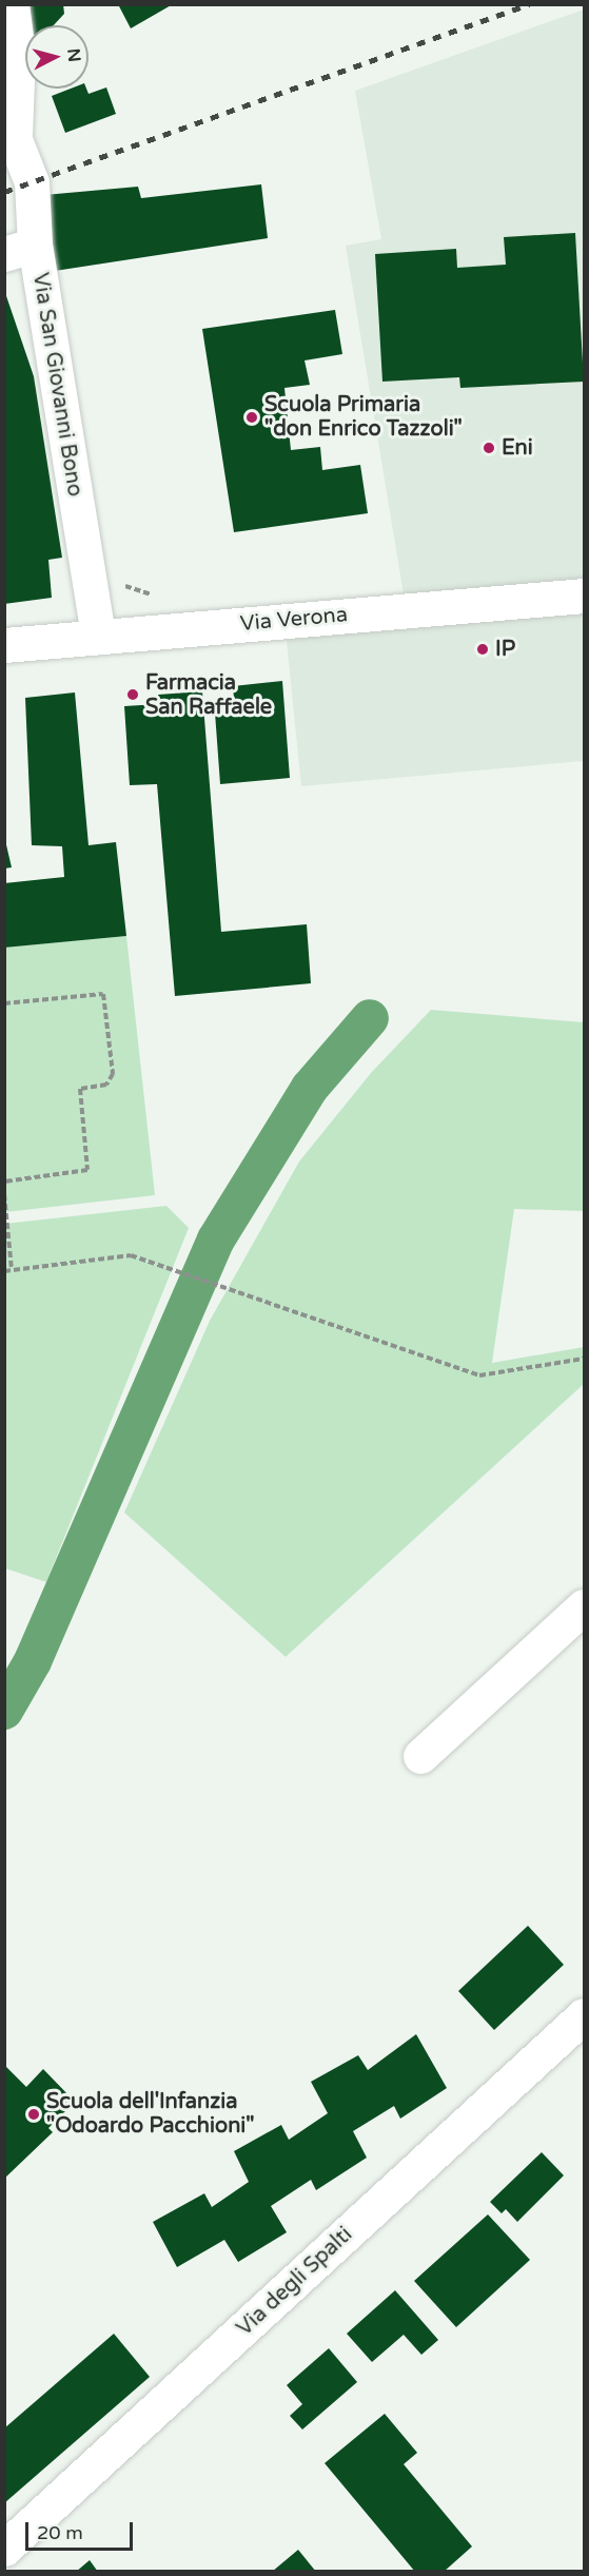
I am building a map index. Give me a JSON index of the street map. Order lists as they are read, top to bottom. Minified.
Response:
{"streets":{"street":["Via San Giovanni Bono","Via Verona","Via degli Spalti"]},"crossings":[["Via San Giovanni Bono","Via Verona"]],"places":["Scuola Primaria \"don Enrico Tazzoli\"","Eni","IP","Farmacia San Raffaele","Scuola dell'Infanzia \"Odoardo Pacchioni\""],"scale_bar":"20 m","north":"right"}
